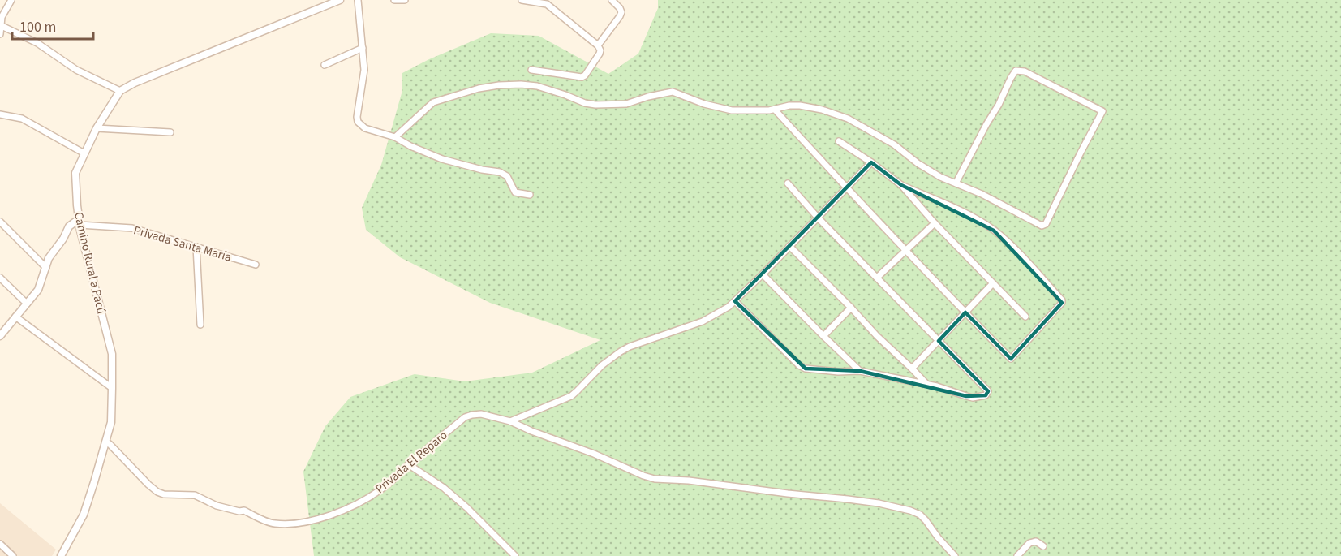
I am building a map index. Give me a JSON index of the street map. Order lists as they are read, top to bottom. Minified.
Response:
{"streets":{"street":["Privada Santa María","Camino Rural a Pacú","Privada El Reparo"]},"crossings":[["Privada Santa María","Camino Rural a Pacú"],["Camino Rural a Pacú","Privada El Reparo"]],"scale_bar":"100 m"}
